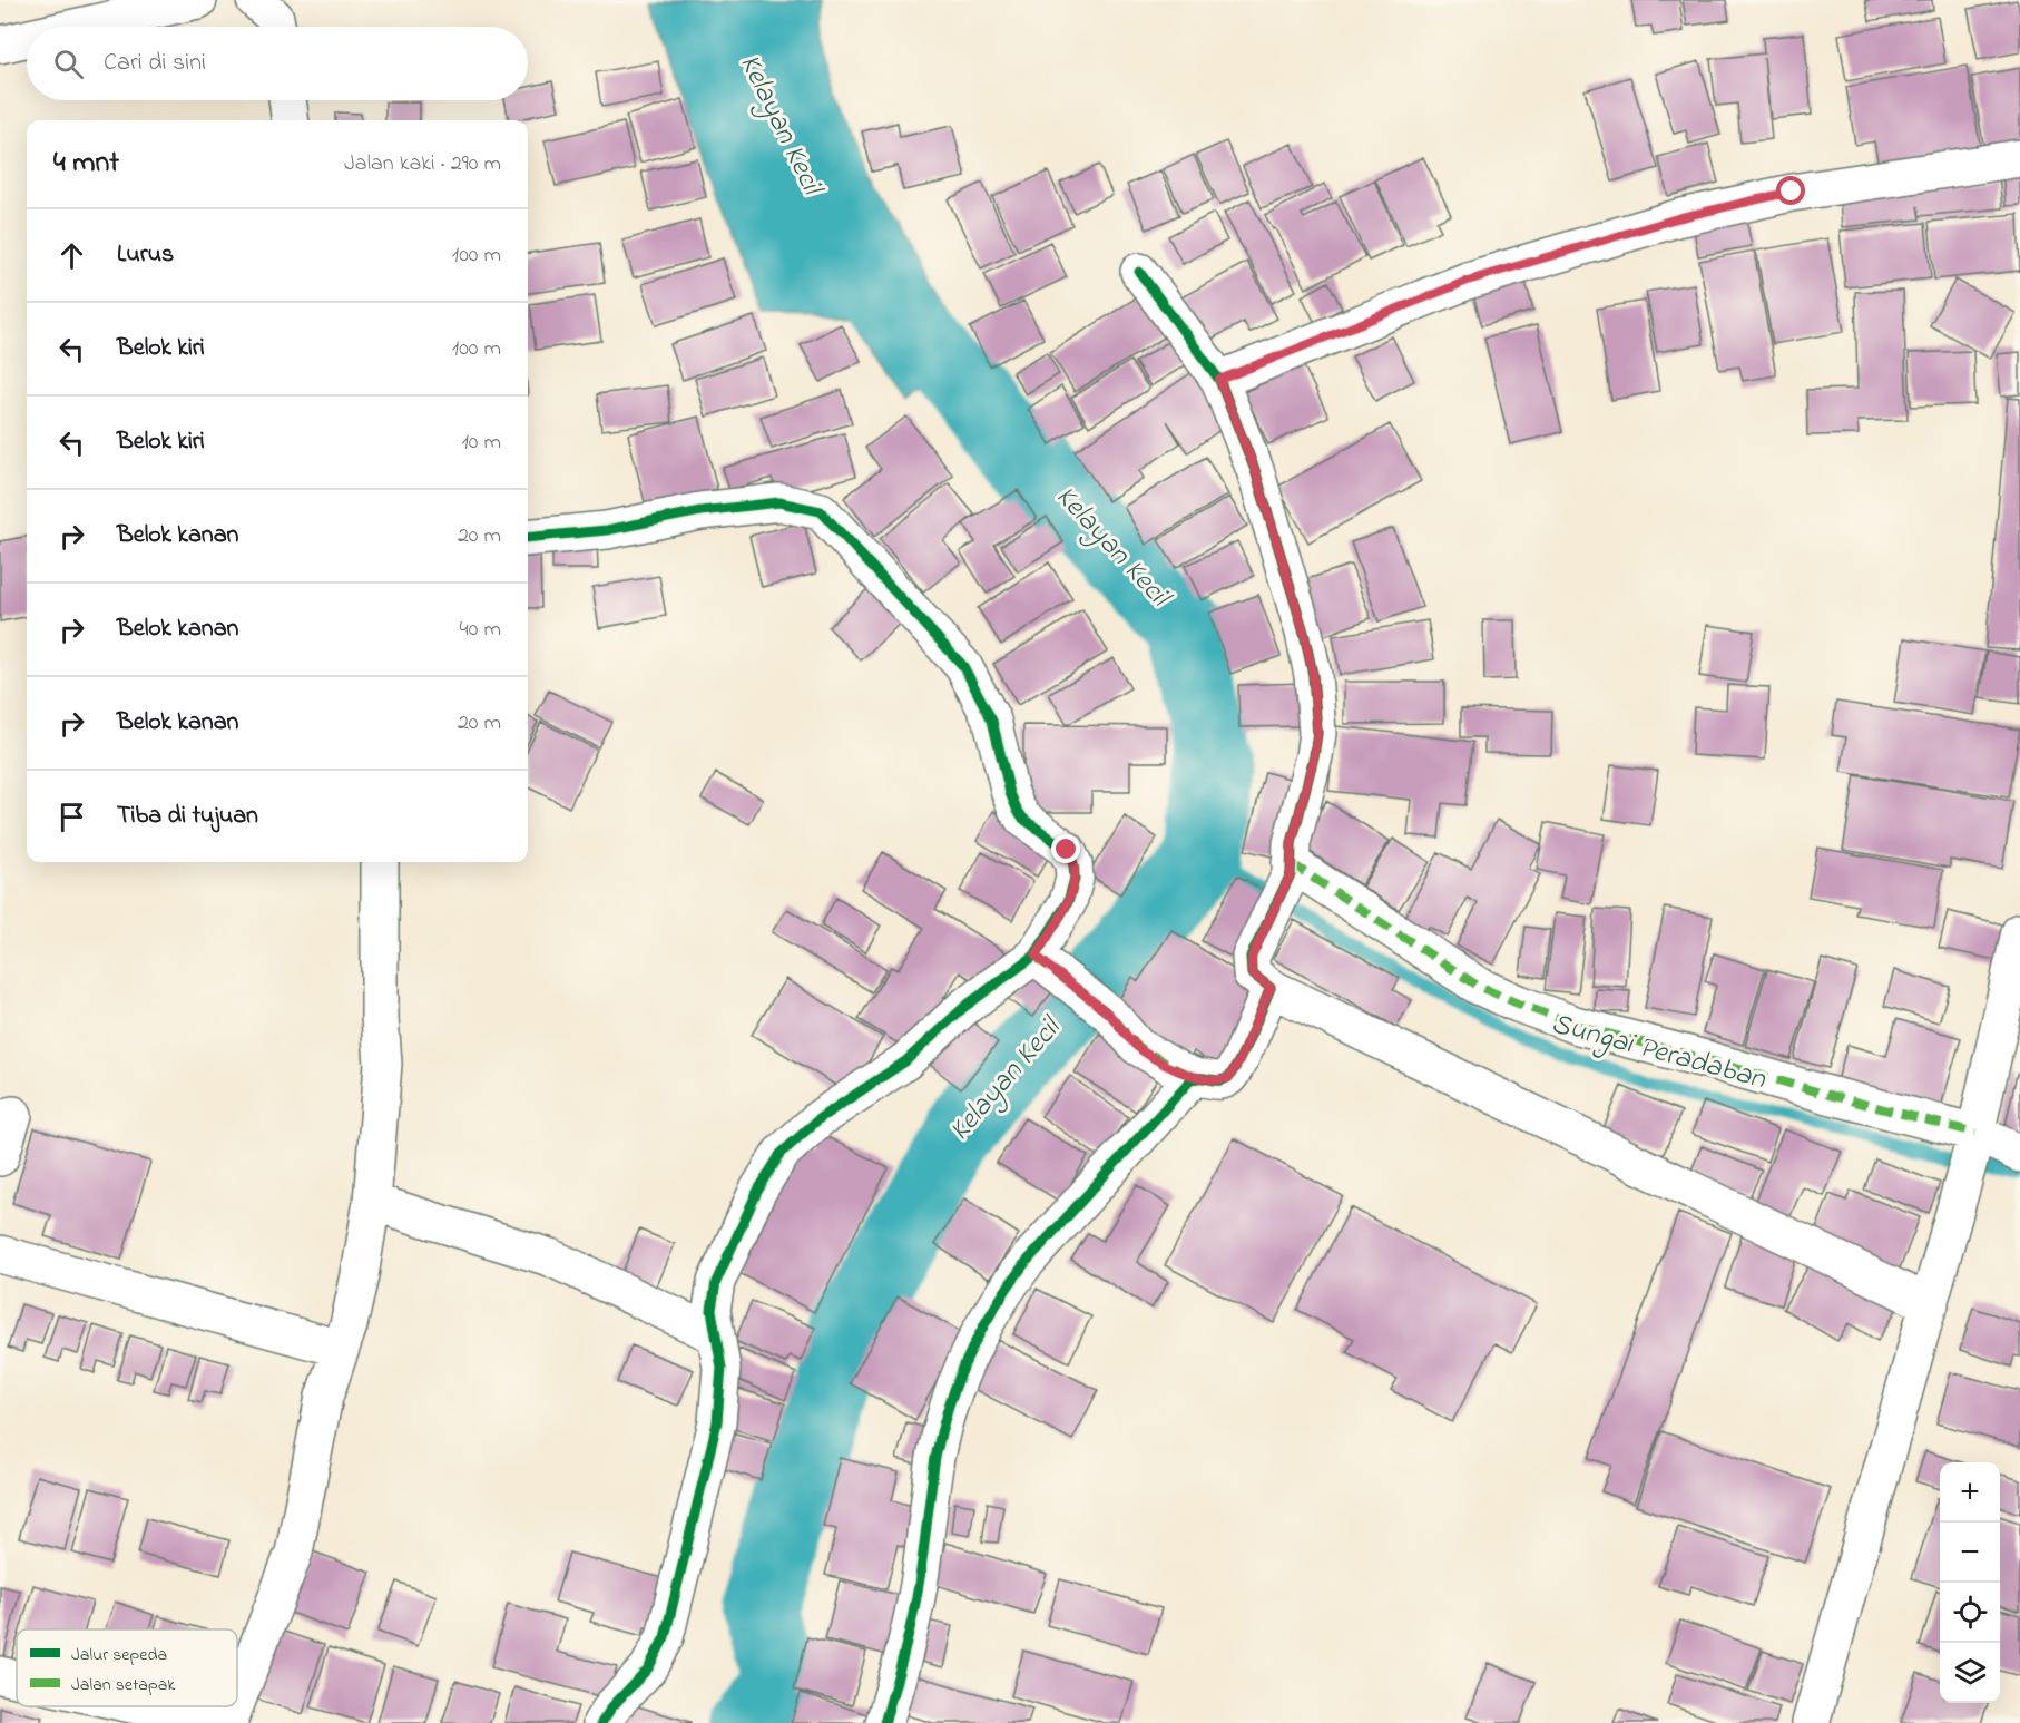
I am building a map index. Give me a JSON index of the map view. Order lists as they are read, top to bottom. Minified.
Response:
{"water":["Kelayan Kecil","Sungai Peradaban"],"legend":["Jalur sepeda","Jalan setapak"],"page":{"search":"Cari di sini","heading":["4 mnt","Jalan kaki · 290 m"],"list":[["Lurus","100 m"],["Belok kiri","100 m"],["Belok kiri","10 m"],["Belok kanan","20 m"],["Belok kanan","40 m"],["Belok kanan","20 m"],"Tiba di tujuan"],"map_buttons":["+","−"]}}
